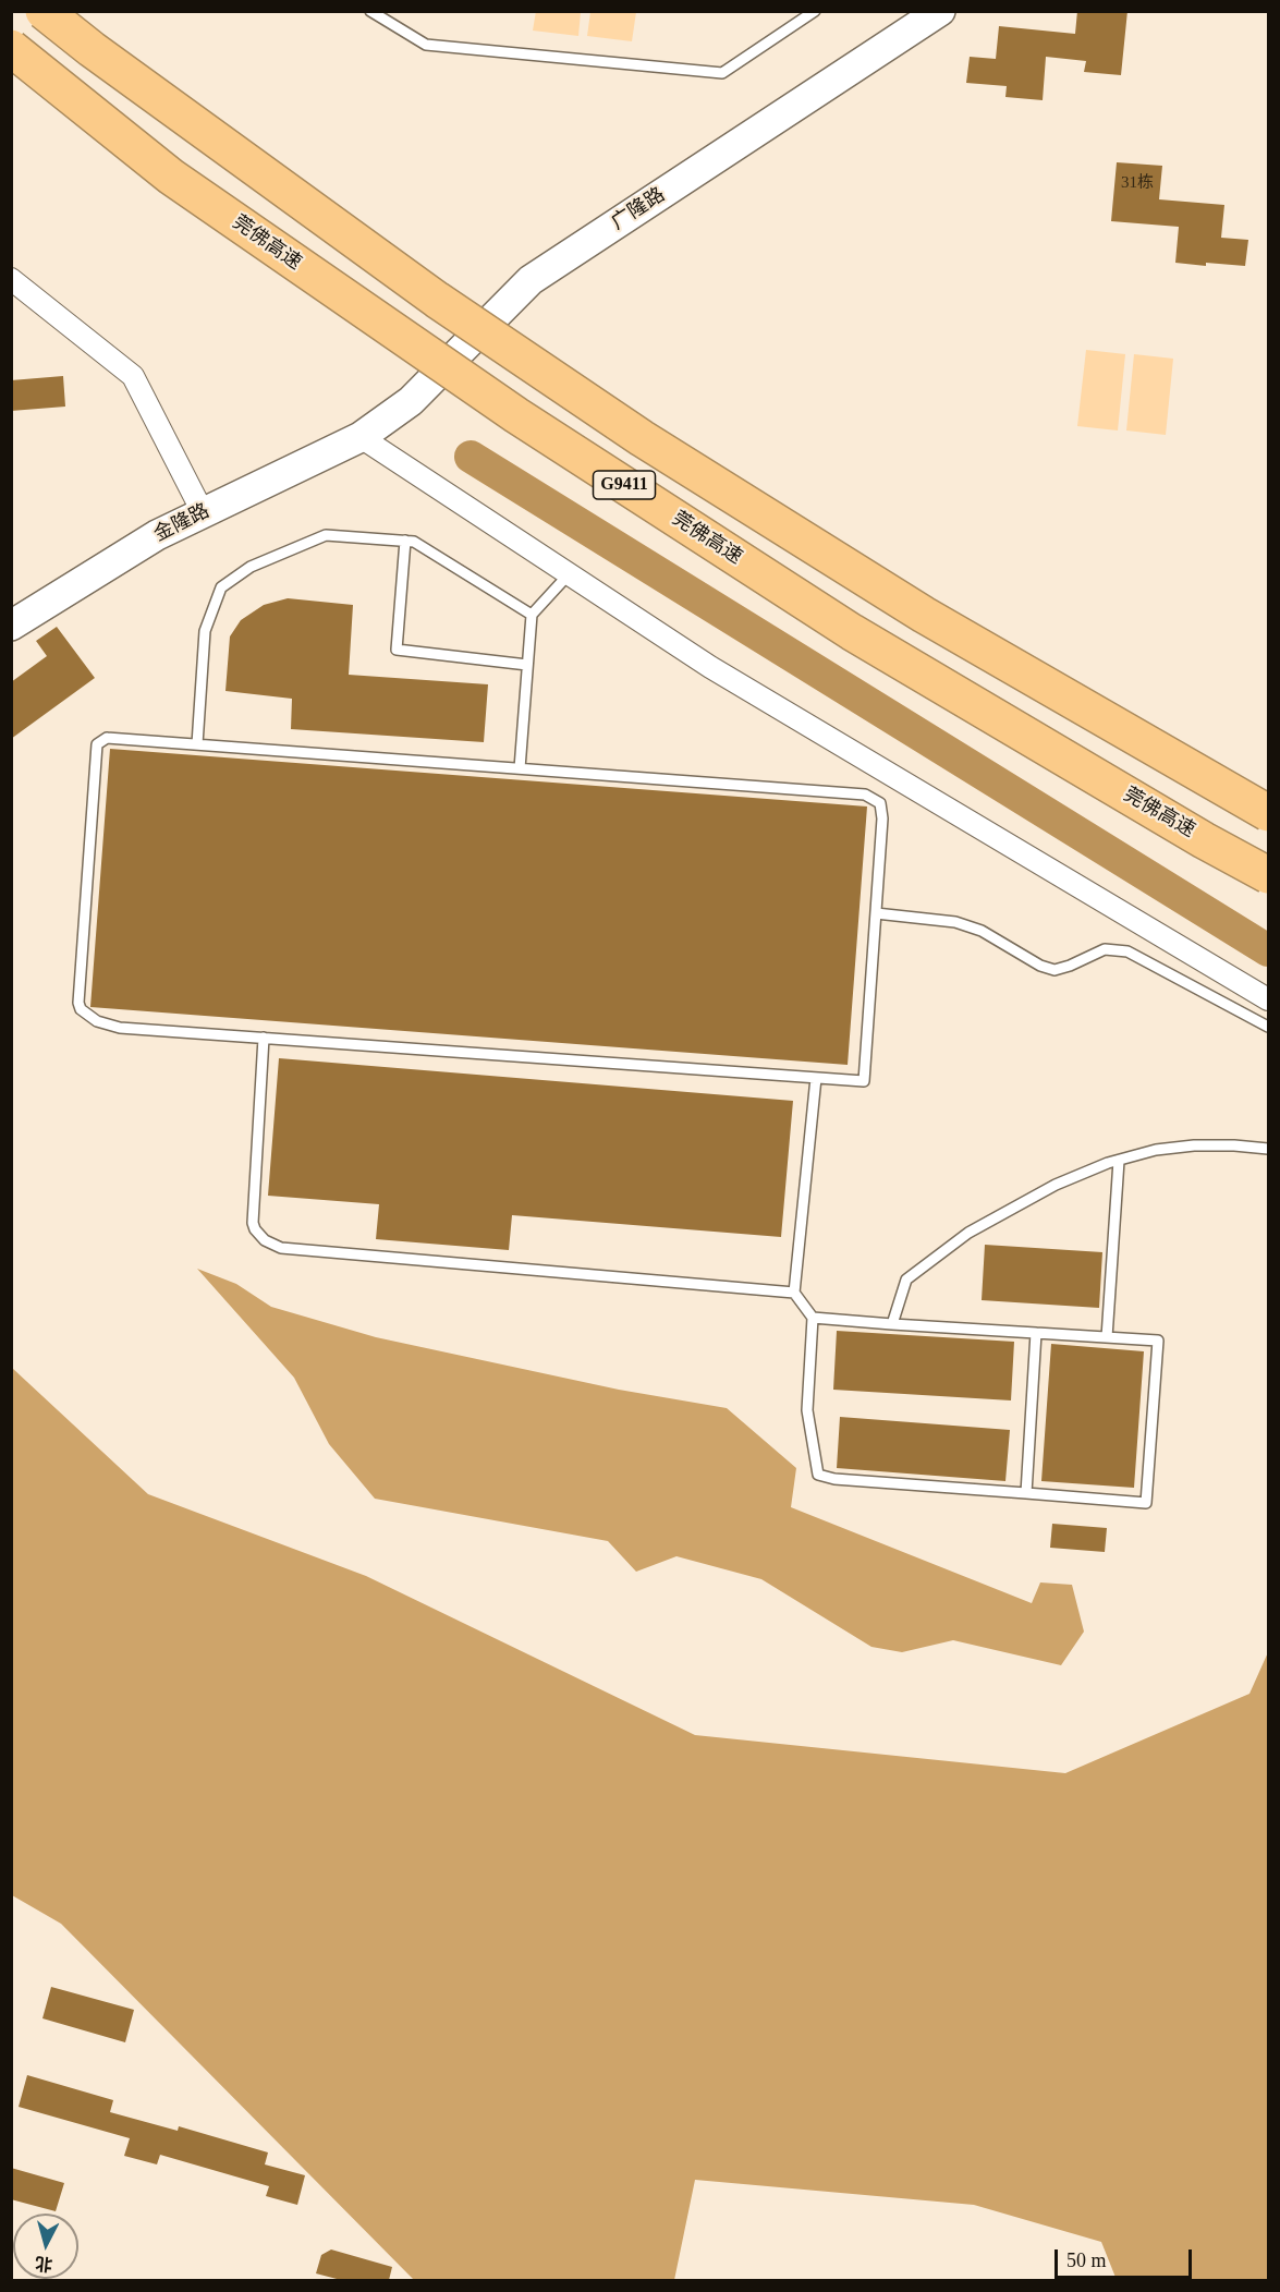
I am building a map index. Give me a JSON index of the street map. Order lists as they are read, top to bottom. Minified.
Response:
{"streets":{"highway":["莞佛高速","G9411"],"main road":["广隆路","金隆路"]},"crossings":[["广隆路","金隆路"]],"house_numbers":["31栋"],"scale_bar":"50 m","north":"bottom"}
